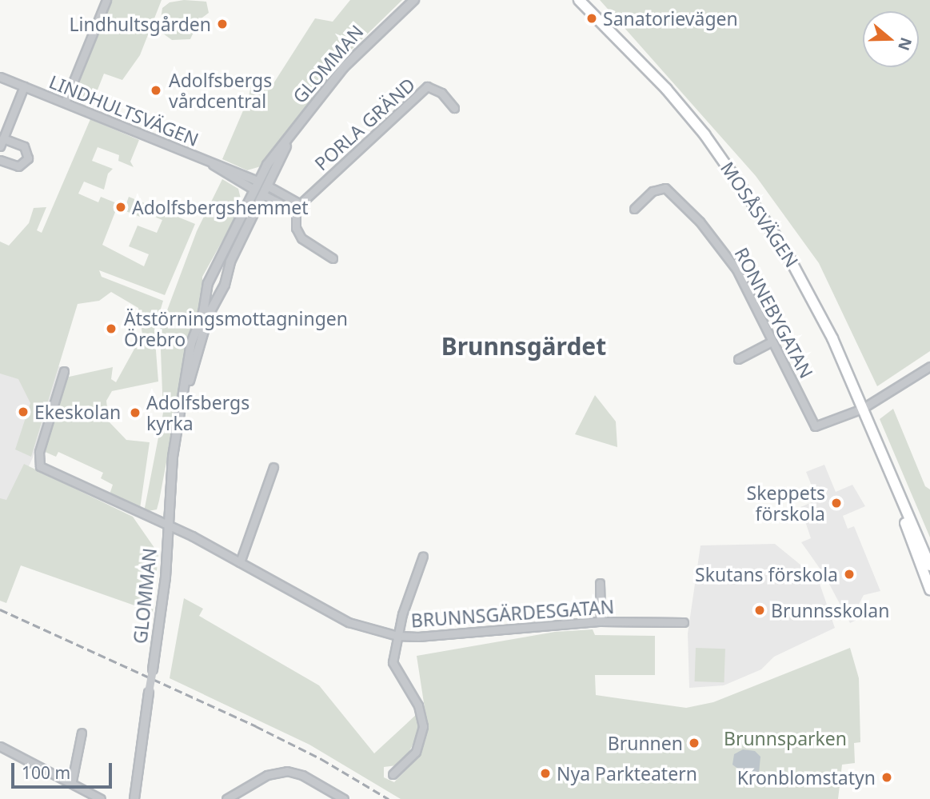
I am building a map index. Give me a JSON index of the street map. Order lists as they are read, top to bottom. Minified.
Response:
{"streets":{"main road":["MOSÅSVÄGEN"],"street":["GLOMMAN","LINDHULTSVÄGEN","PORLA GRÄND","RONNEBYGATAN","BRUNNSGÄRDESGATAN"]},"crossings":[["GLOMMAN","LINDHULTSVÄGEN"],["GLOMMAN","BRUNNSGÄRDESGATAN"],["MOSÅSVÄGEN","RONNEBYGATAN"]],"districts":["Brunnsgärdet"],"parks":["Brunnsparken"],"places":["Sanatorievägen","Lindhultsgården","Adolfsbergs vårdcentral","Adolfsbergshemmet","Ätstörningsmottagningen Örebro","Ekeskolan","Adolfsbergs kyrka","Skeppets förskola","Skutans förskola","Brunnsskolan","Brunnen","Nya Parkteatern","Kronblomstatyn"],"scale_bar":"100 m","north":"right"}
